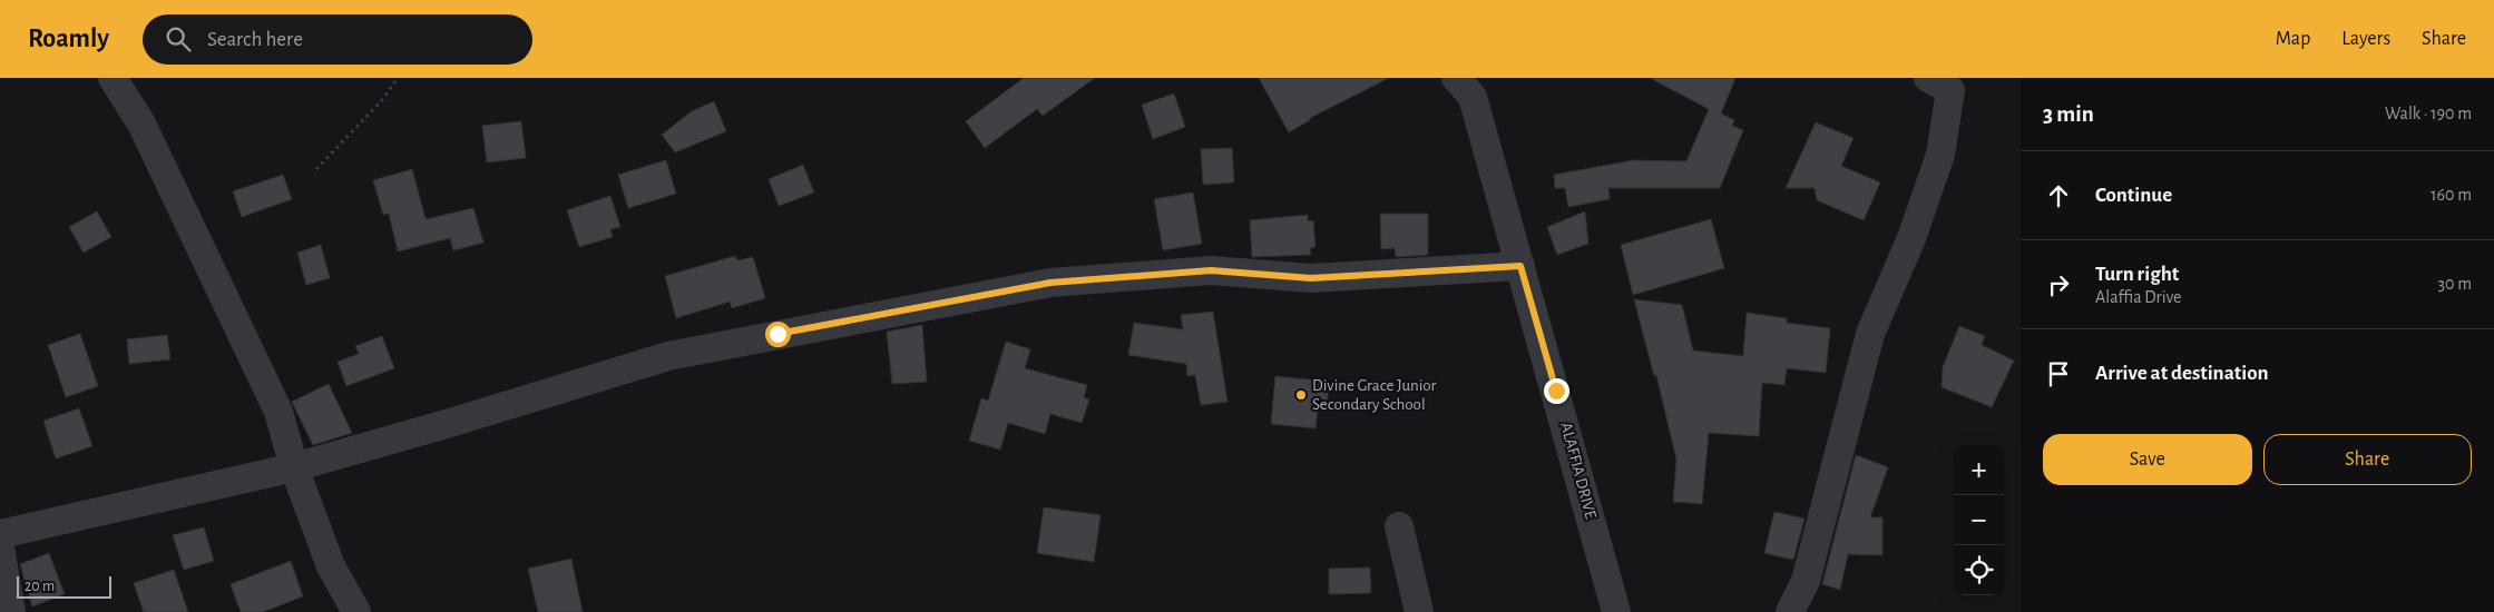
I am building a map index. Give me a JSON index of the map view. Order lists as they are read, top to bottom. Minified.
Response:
{"streets":{"street":["ALAFFIA DRIVE"]},"places":["Divine Grace Junior Secondary School"],"scale_bar":"20 m","page":{"header":"Roamly","search":"Search here","nav":["Map","Layers","Share"],"heading":["3 min","Walk · 190 m"],"list":[["Continue","160 m"],["Turn right","Alaffia Drive","30 m"],"Arrive at destination"],"buttons":["Save","Share"],"map_buttons":["+","−"],"scale":"20 m"}}
